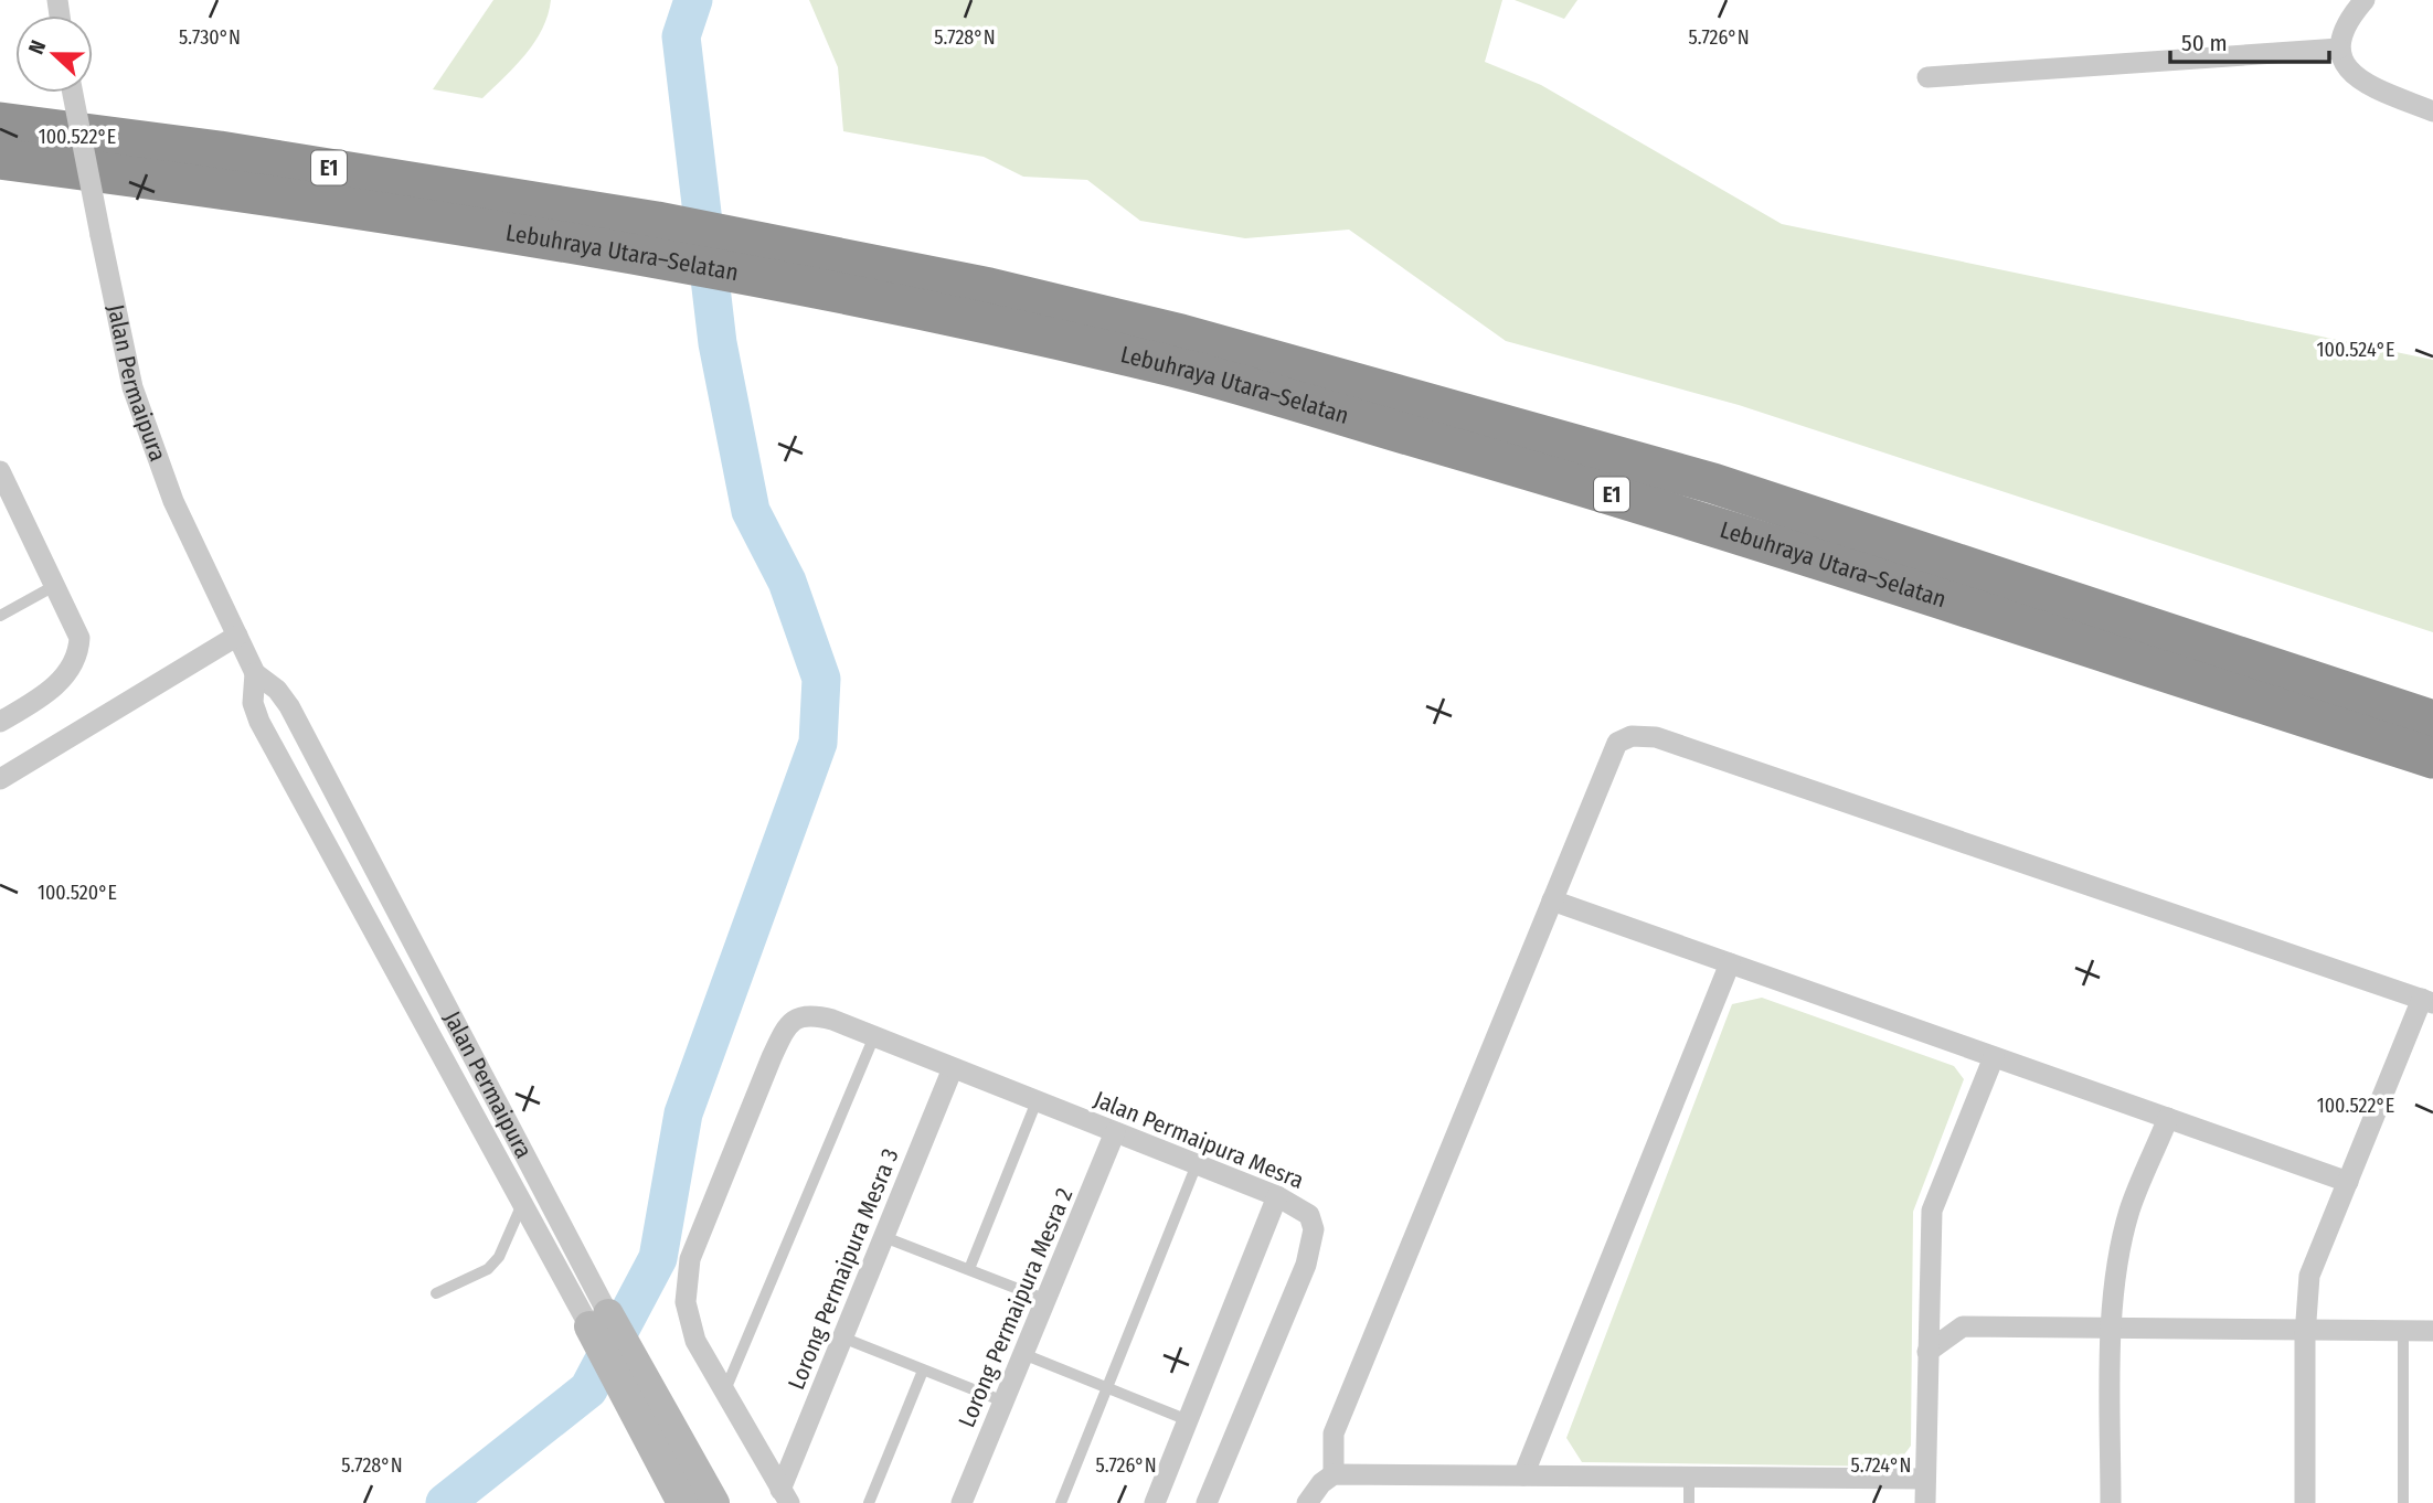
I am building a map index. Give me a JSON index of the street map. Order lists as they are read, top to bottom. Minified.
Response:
{"streets":{"highway":["E1","Lebuhraya Utara–Selatan"],"main road":["Jalan Permaipura"],"street":["Jalan Permaipura Mesra","Lorong Permaipura Mesra 3","Lorong Permaipura Mesra 2"]},"crossings":[["Jalan Permaipura Mesra","Lorong Permaipura Mesra 3"],["Jalan Permaipura Mesra","Lorong Permaipura Mesra 2"]],"scale_bar":"50 m","north":"left","coordinates":["5.730°N","5.728°N","5.726°N","100.522°E","100.524°E","100.520°E","5.724°N"]}
